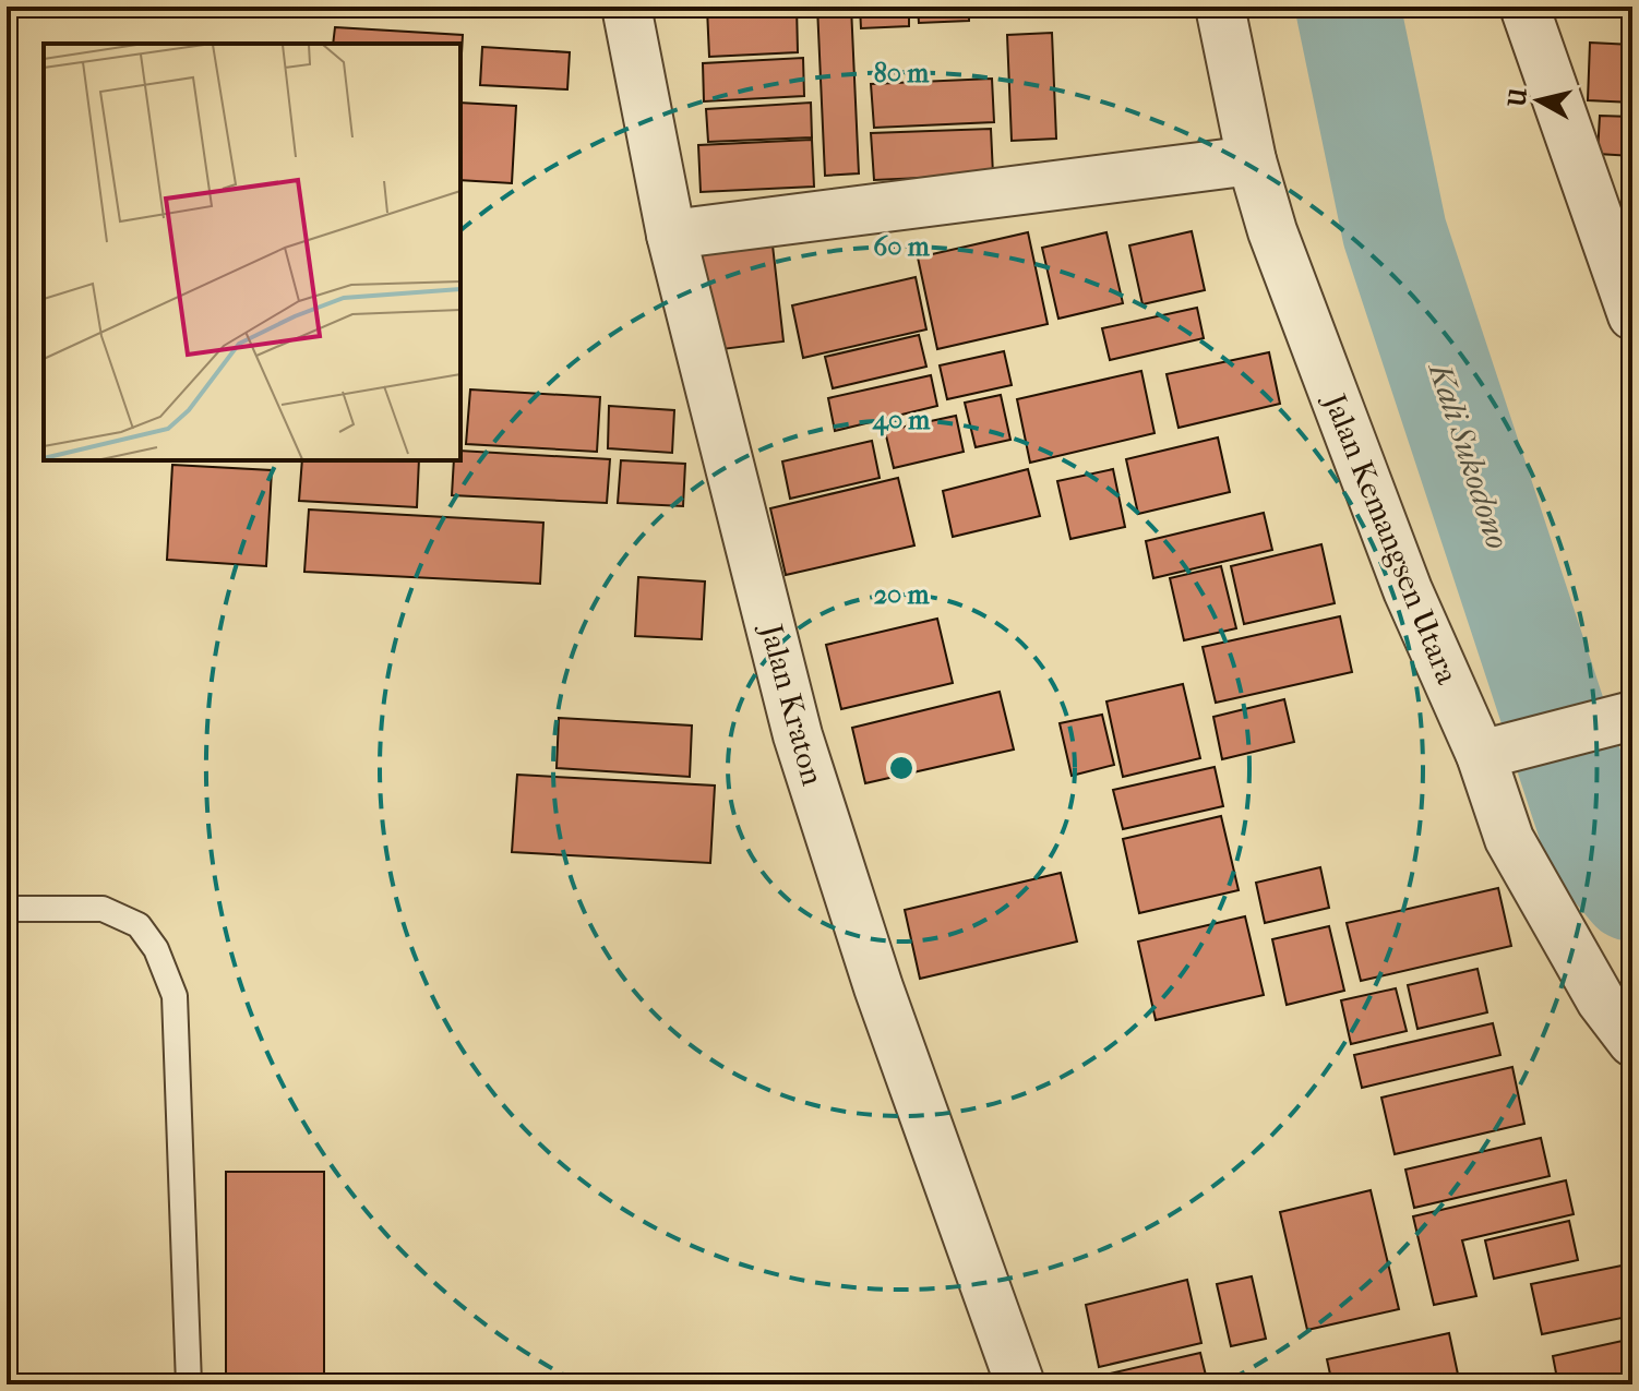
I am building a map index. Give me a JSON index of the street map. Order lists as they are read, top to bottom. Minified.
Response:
{"streets":{"street":["Jalan Kemangsen Utara","Jalan Kraton"]},"water":["Kali Sukodono"],"north":"left","rings":["80 m","60 m","40 m","20 m"]}
